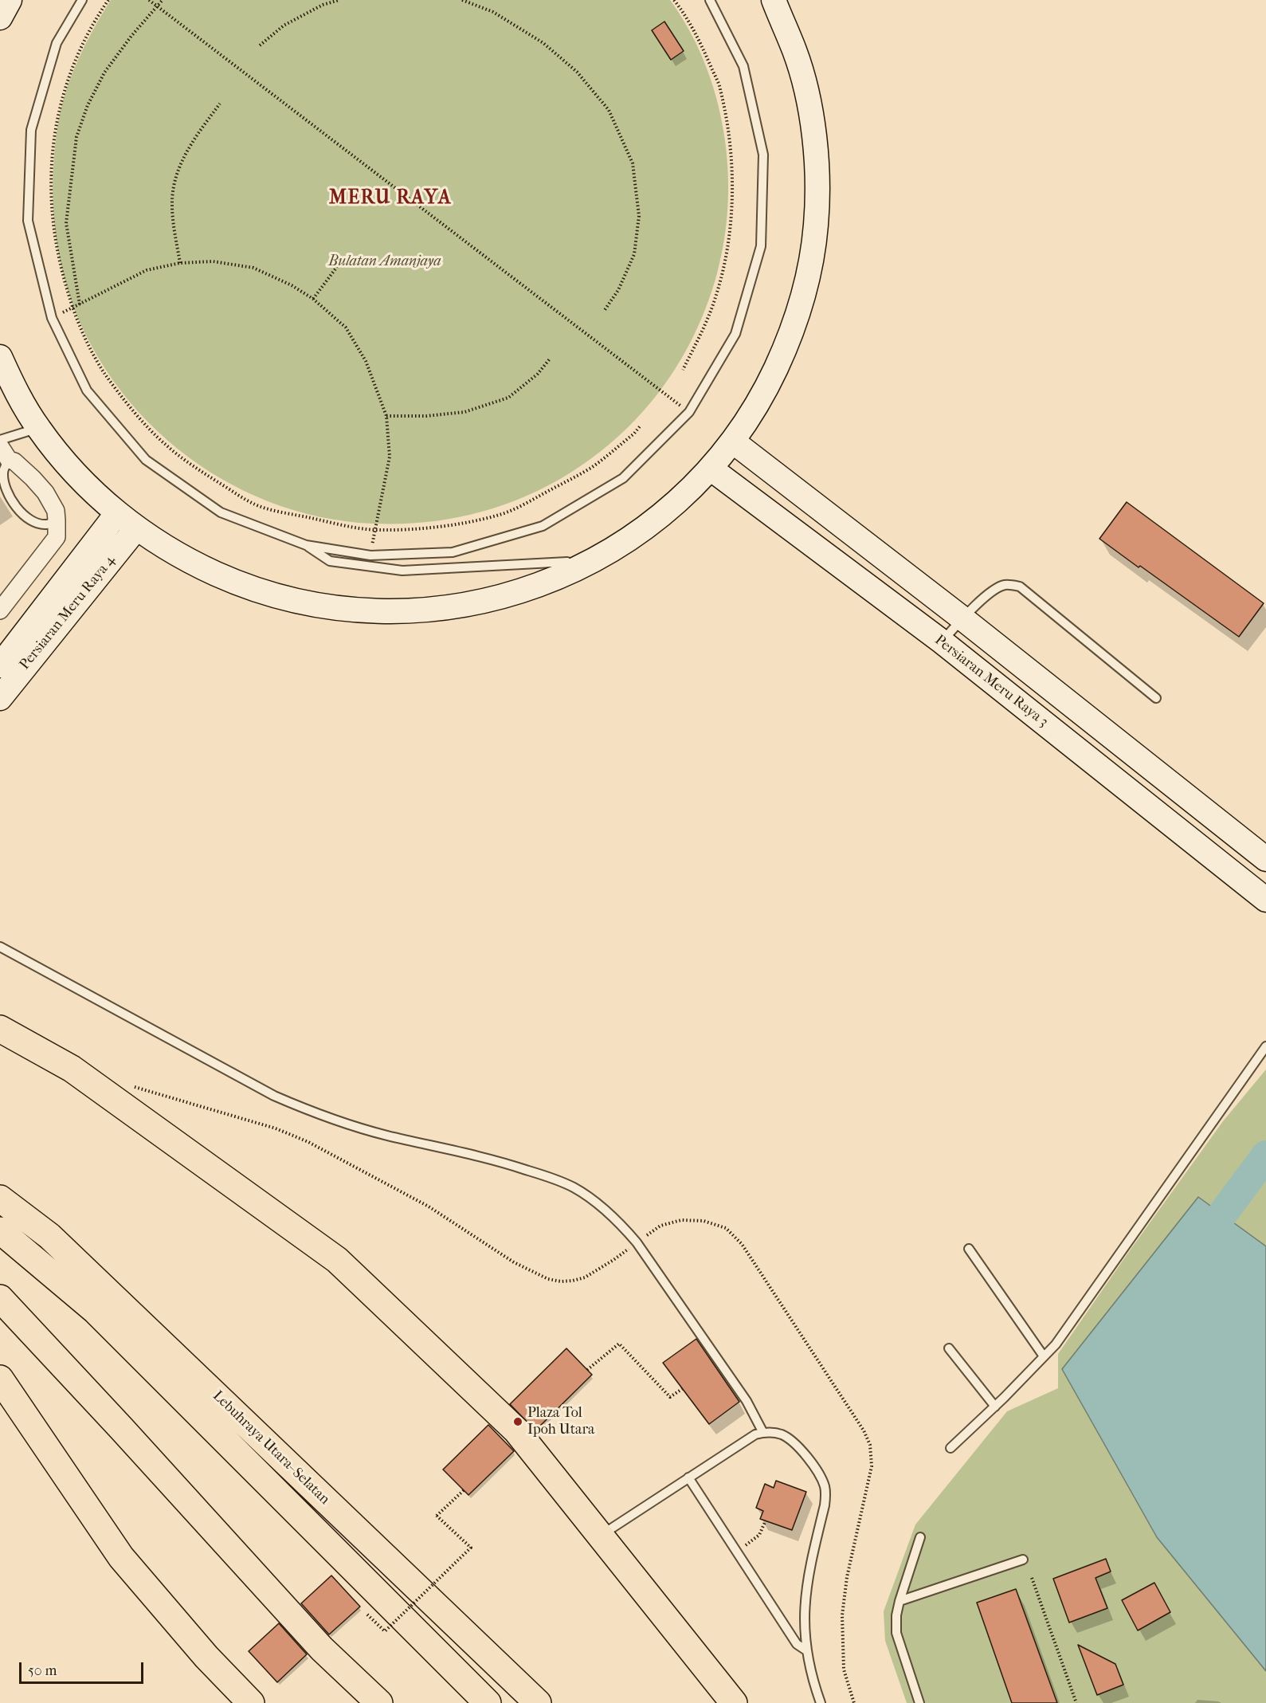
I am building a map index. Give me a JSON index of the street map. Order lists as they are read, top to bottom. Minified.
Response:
{"streets":{"main road":["Lebuhraya Utara–Selatan"],"street":["Persiaran Meru Raya 4","Persiaran Meru Raya 3"]},"districts":["MERU RAYA"],"parks":["Bulatan Amanjaya"],"places":["Plaza Tol Ipoh Utara"],"scale_bar":"50 m"}
